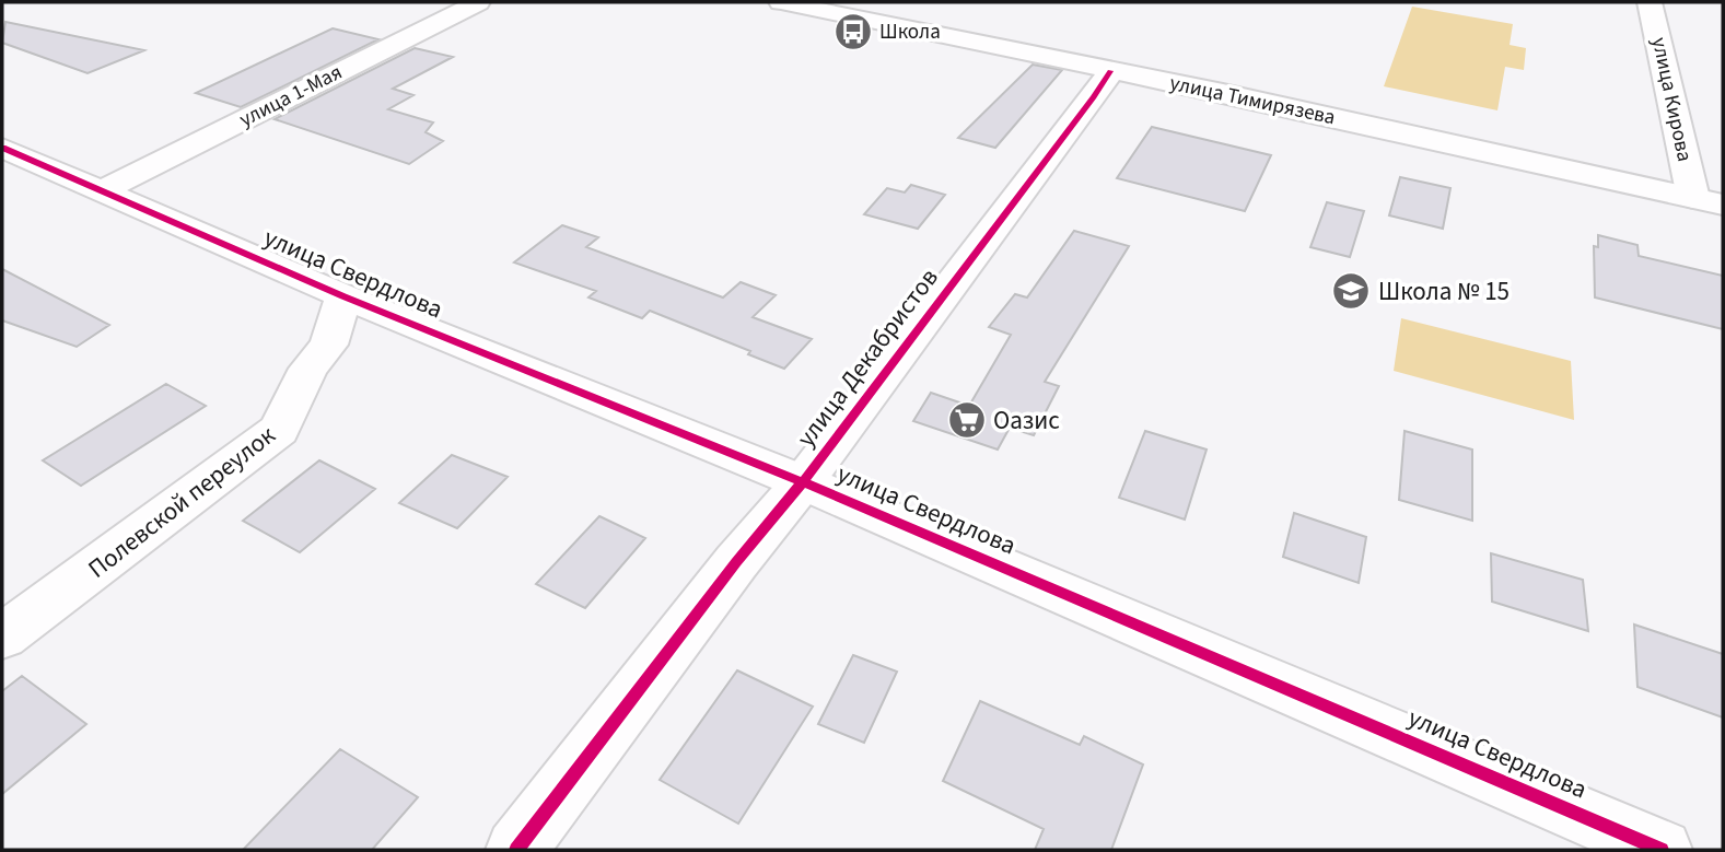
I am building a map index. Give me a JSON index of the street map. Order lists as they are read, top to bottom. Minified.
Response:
{"streets":{"street":["улица 1-Мая","улица Кирова","улица Тимирязева","улица Свердлова","улица Декабристов","Полевской переулок"]},"crossings":[["улица 1-Мая","улица Свердлова"],["улица Кирова","улица Тимирязева"],["улица Тимирязева","улица Декабристов"],["улица Свердлова","улица Декабристов"],["улица Свердлова","Полевской переулок"]],"places":{"bus stop":["Школа"],"school or university":["Школа № 15"],"supermarket":["Оазис"]}}
